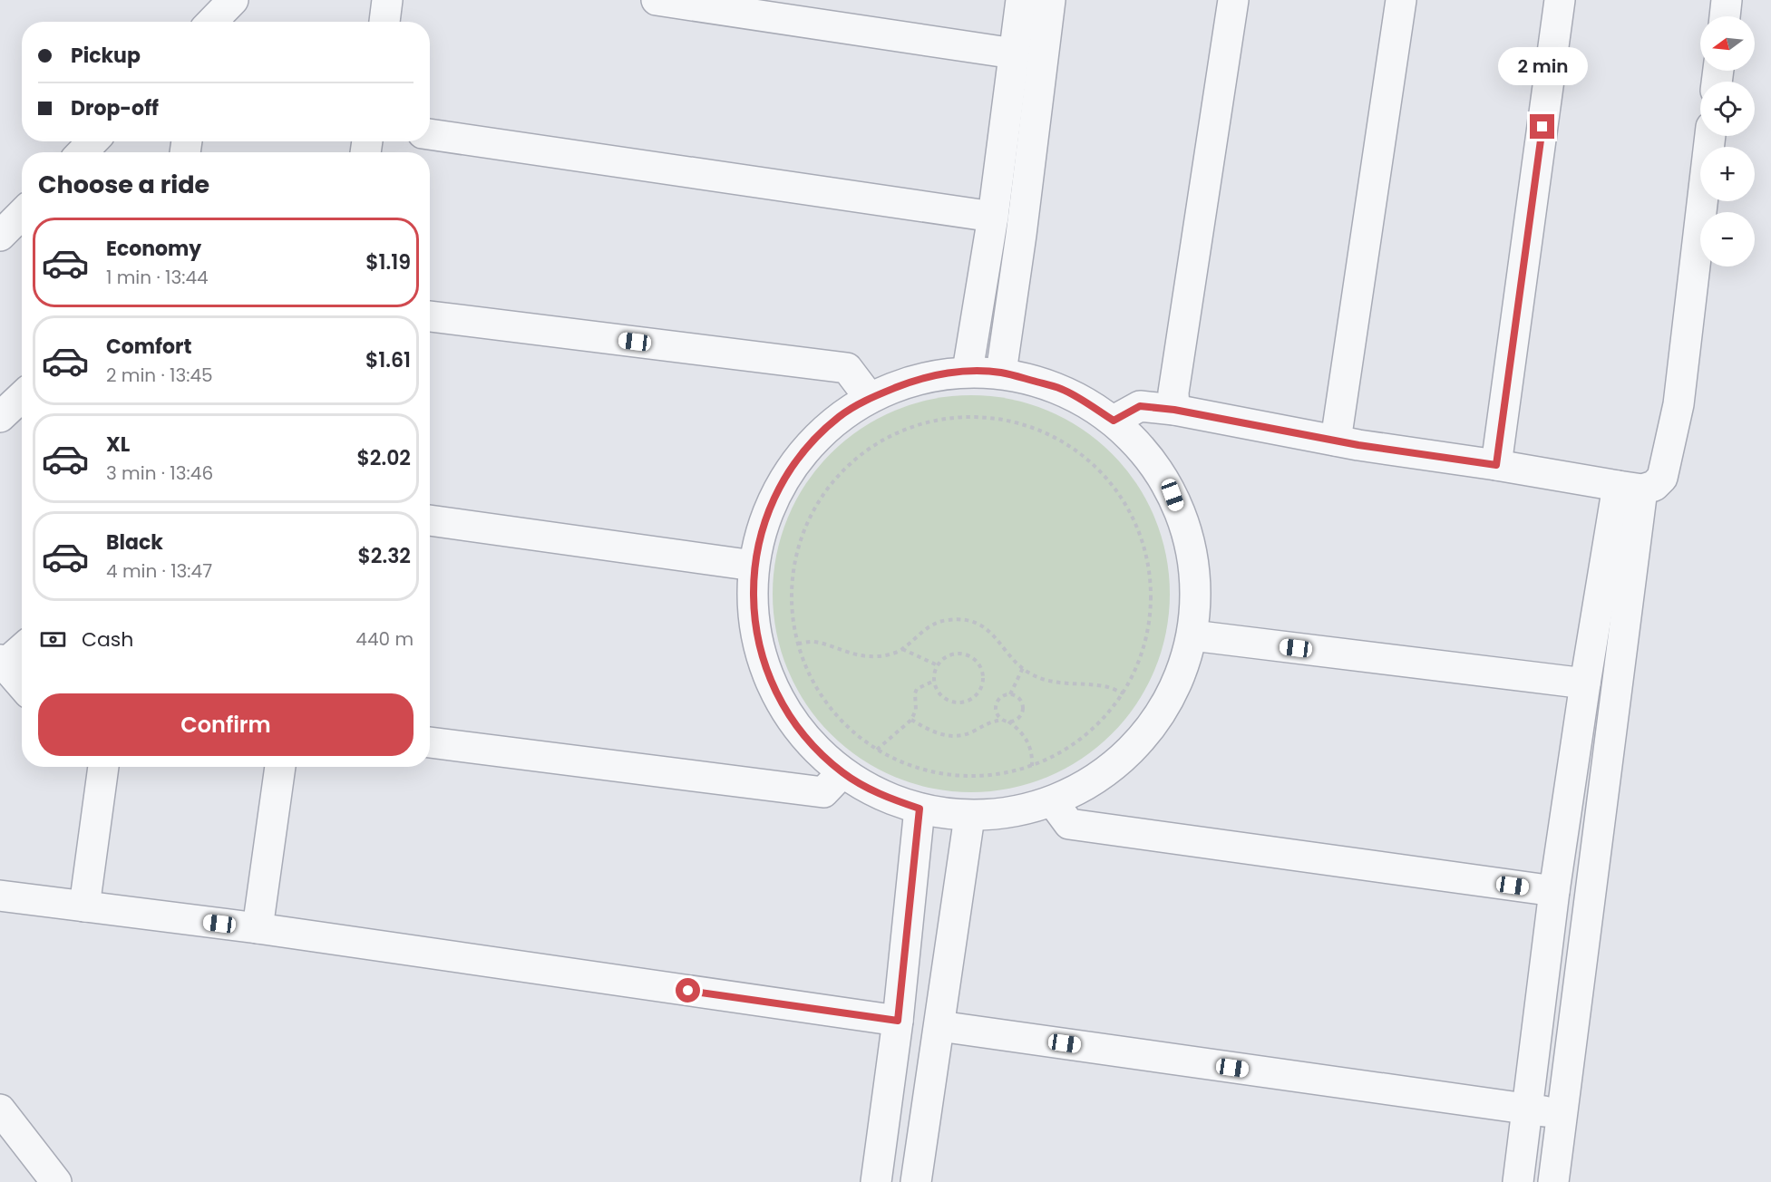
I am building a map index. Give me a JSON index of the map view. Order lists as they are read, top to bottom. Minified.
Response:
{"north":"left","page":{"map_buttons":["+","−"],"banner":["Pickup","Drop-off"],"bubble":"2 min","heading":"Choose a ride","list":[{"name":"Economy","note":"1 min · 13:44","value":"$1.19"},{"name":"Comfort","note":"2 min · 13:45","value":"$1.61"},{"name":"XL","note":"3 min · 13:46","value":"$2.02"},{"name":"Black","note":"4 min · 13:47","value":"$2.32"}],"pay":["Cash","440 m"],"buttons":"Confirm"}}
